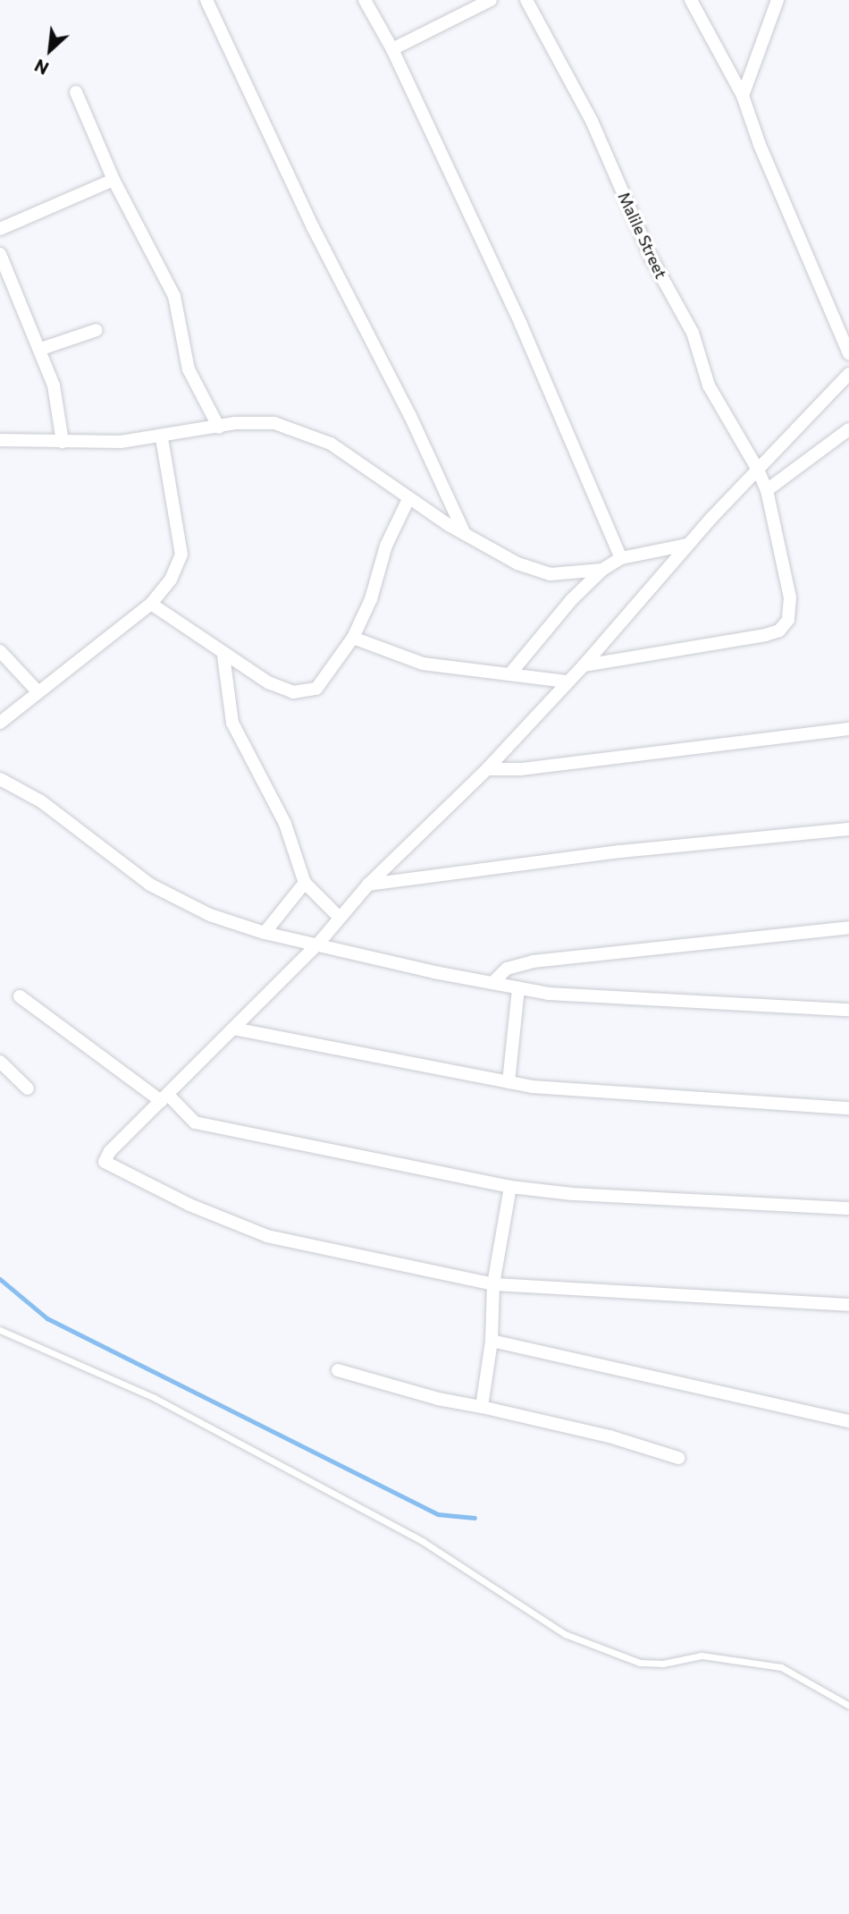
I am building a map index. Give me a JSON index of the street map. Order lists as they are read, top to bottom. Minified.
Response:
{"streets":{"street":["Malile Street"]},"north":"bottom left"}
